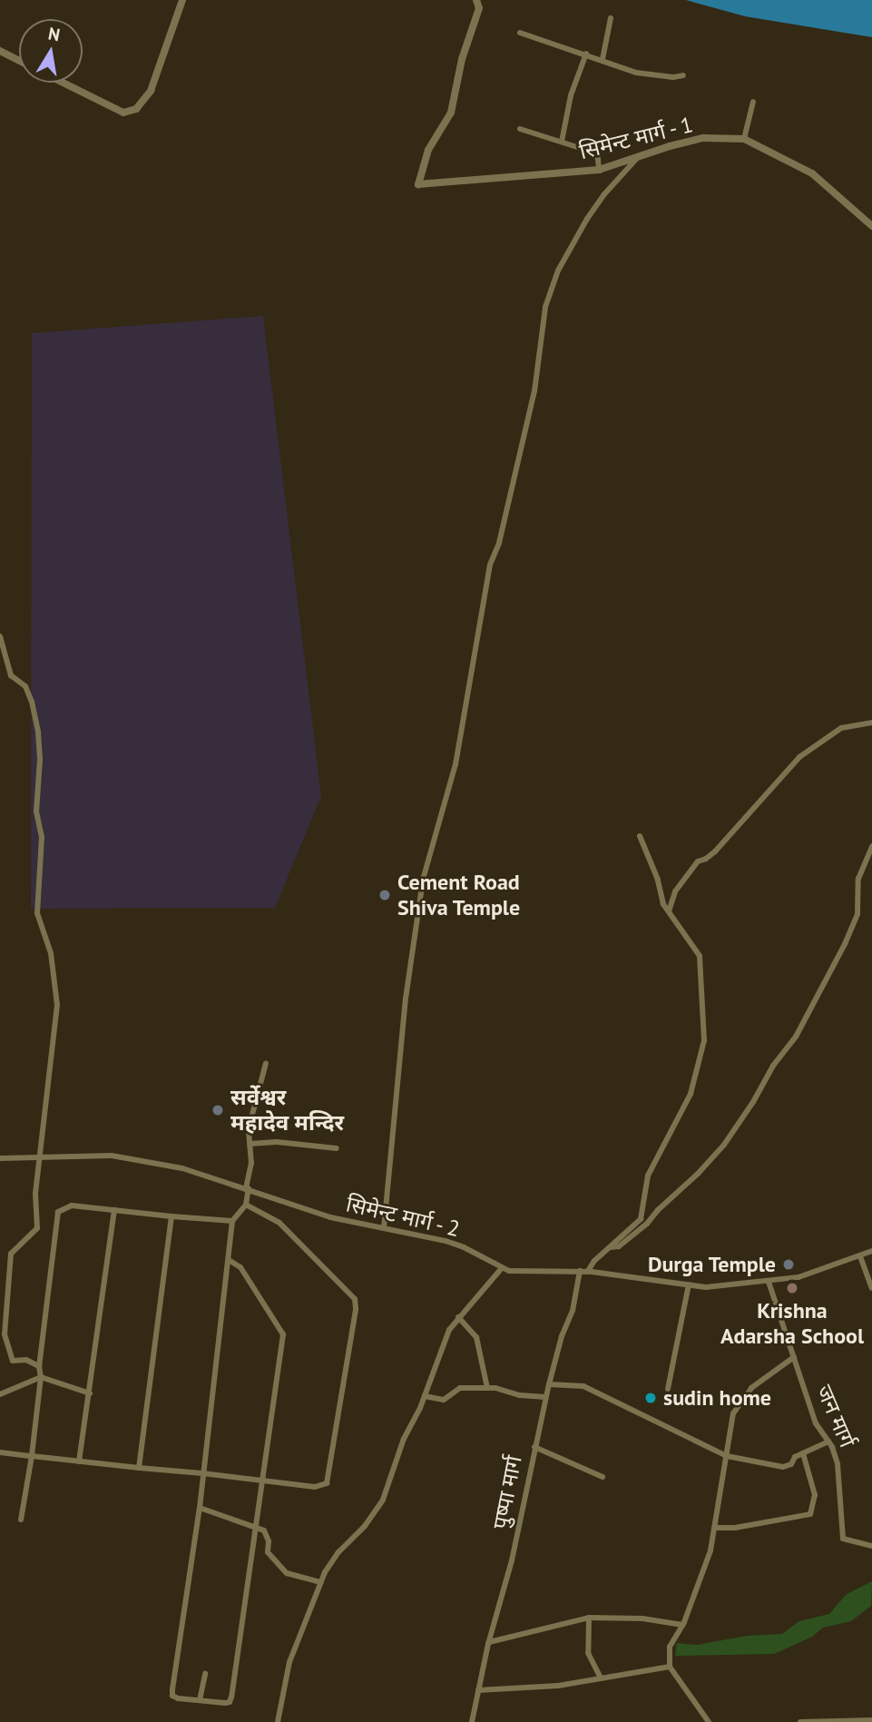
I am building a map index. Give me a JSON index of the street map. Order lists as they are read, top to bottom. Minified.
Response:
{"streets":{"street":["सिमेन्ट मार्ग - 1","सिमेन्ट मार्ग - 2","जन मार्ग","पुष्पा मार्ग"]},"crossings":[["सिमेन्ट मार्ग - 2","जन मार्ग"],["सिमेन्ट मार्ग - 2","पुष्पा मार्ग"]],"places":["Cement Road Shiva Temple","सर्वेश्वर महादेव मन्दिर","Durga Temple","Krishna Adarsha School","sudin home"],"north":"top"}
